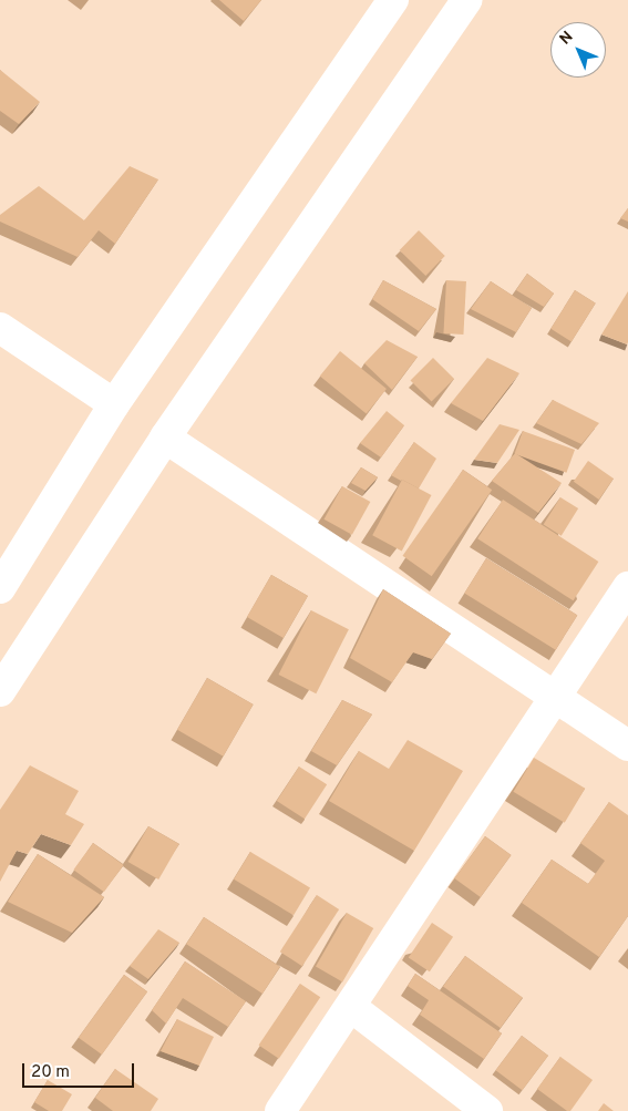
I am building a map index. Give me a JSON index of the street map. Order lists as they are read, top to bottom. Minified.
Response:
{"scale_bar":"20 m","north":"top left"}
